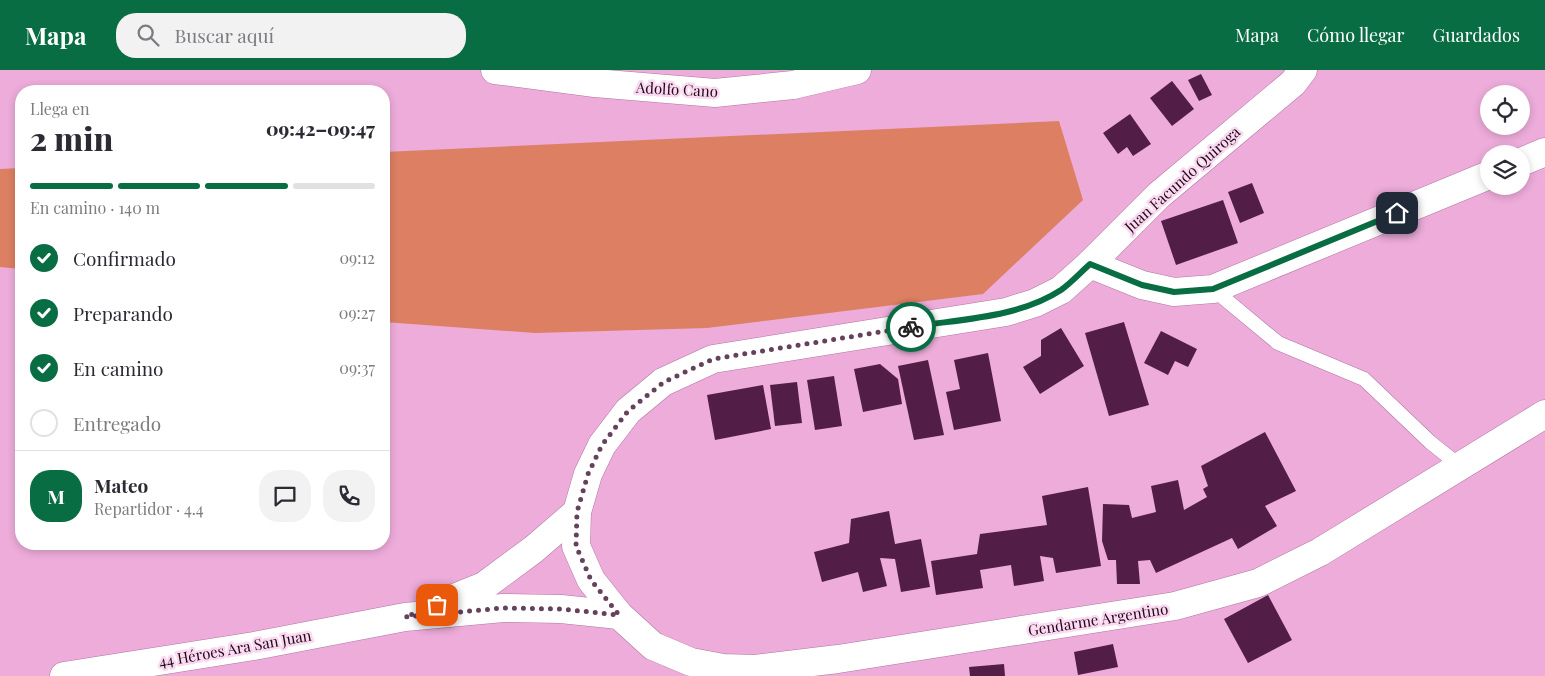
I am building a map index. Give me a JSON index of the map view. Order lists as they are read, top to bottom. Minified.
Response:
{"streets":{"street":["Adolfo Cano","Juan Facundo Quiroga","Gendarme Argentino","44 Héroes Ara San Juan"]},"crossings":[["Juan Facundo Quiroga","Gendarme Argentino"],["Juan Facundo Quiroga","44 Héroes Ara San Juan"],["Gendarme Argentino","44 Héroes Ara San Juan"]],"page":{"header":"Mapa","search":"Buscar aquí","nav":["Mapa","Cómo llegar","Guardados"],"heading":["2 min","Llega en","09:42–09:47"],"panel":["Mateo","Repartidor · 4.4"],"bar":"En camino · 140 m","list":[["Confirmado","09:12"],["Preparando","09:27"],["En camino","09:37"],"Entregado"],"round":"M"}}
